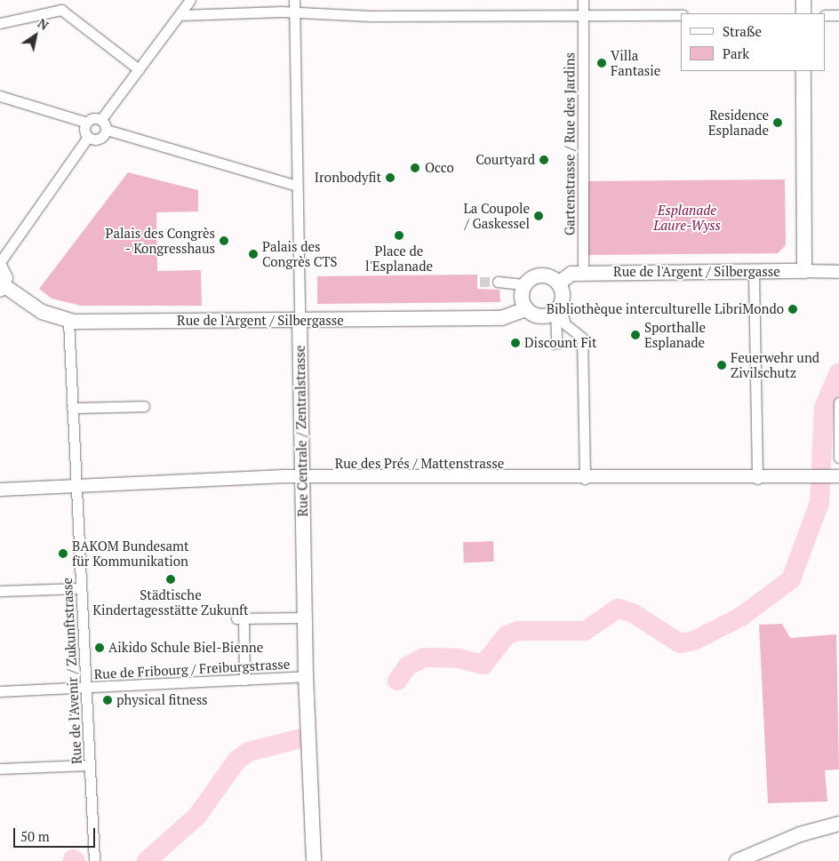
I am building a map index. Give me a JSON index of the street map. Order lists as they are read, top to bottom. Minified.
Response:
{"streets":{"main road":["Rue de l'Argent / Silbergasse","Rue Centrale / Zentralstrasse"],"street":["Gartenstrasse / Rue des Jardins","Rue des Prés / Mattenstrasse","Rue de Fribourg / Freiburgstrasse","Rue de l'Avenir / Zukunftstrasse"]},"crossings":[["Gartenstrasse / Rue des Jardins","Rue de l'Argent / Silbergasse"],["Rue de l'Argent / Silbergasse","Rue Centrale / Zentralstrasse"],["Rue de l'Argent / Silbergasse","Rue de l'Avenir / Zukunftstrasse"],["Rue Centrale / Zentralstrasse","Rue des Prés / Mattenstrasse"],["Rue Centrale / Zentralstrasse","Rue de Fribourg / Freiburgstrasse"],["Rue des Prés / Mattenstrasse","Rue de l'Avenir / Zukunftstrasse"],["Rue de Fribourg / Freiburgstrasse","Rue de l'Avenir / Zukunftstrasse"]],"parks":["Esplanade Laure-Wyss"],"places":["Villa Fantasie","Residence Esplanade","Courtyard","Occo","Ironbodyfit","La Coupole / Gaskessel","Place de l'Esplanade","Palais des Congrès - Kongresshaus","Palais des Congrès CTS","Bibliothèque interculturelle LibriMondo","Sporthalle Esplanade","Discount Fit","Feuerwehr und Zivilschutz","BAKOM Bundesamt für Kommunikation","Städtische Kindertagesstätte Zukunft","Aikido Schule Biel-Bienne","physical fitness"],"legend":["Straße","Park"],"scale_bar":"50 m","north":"top right"}
